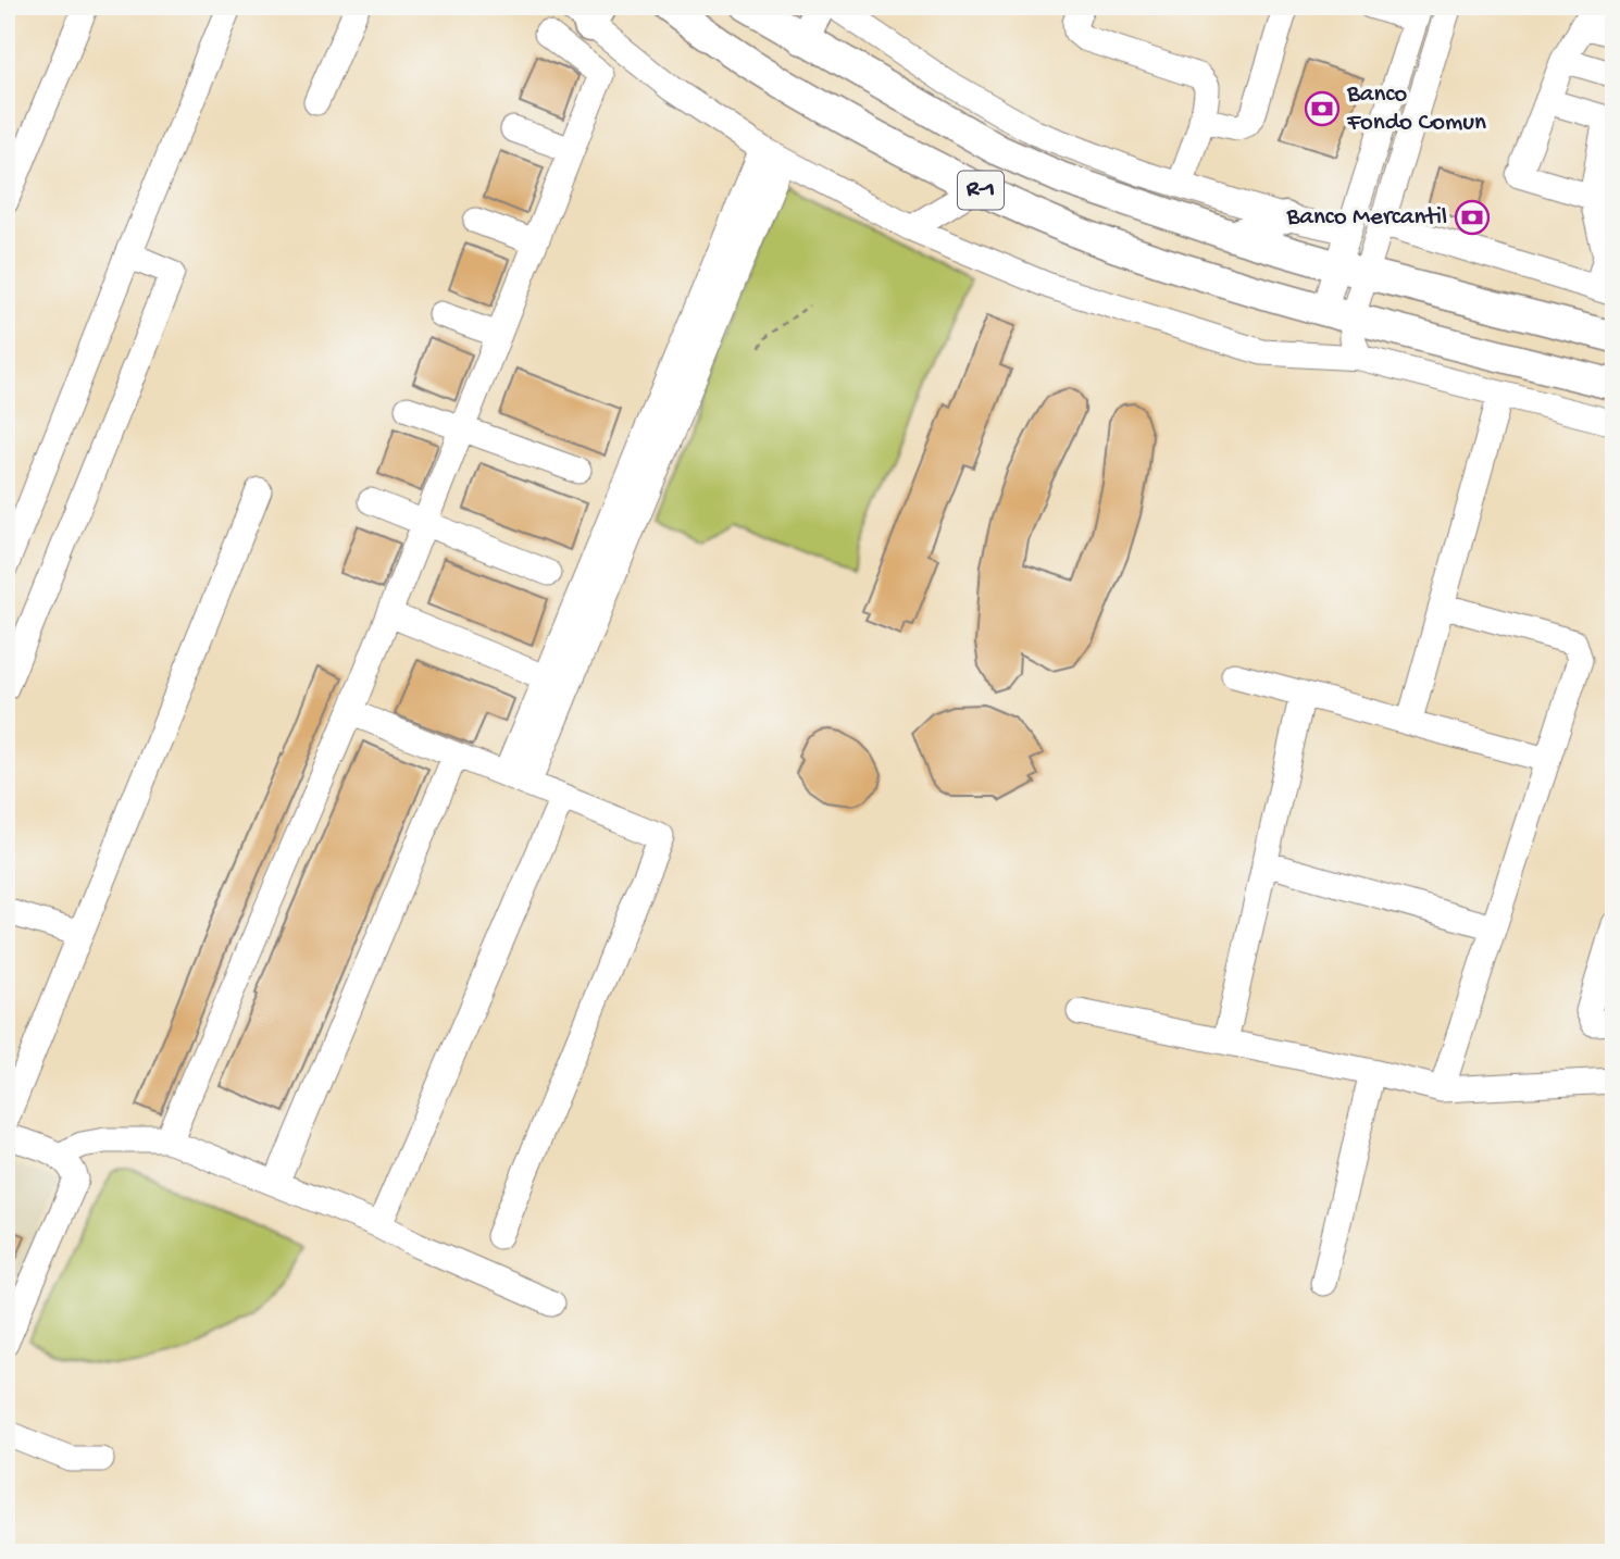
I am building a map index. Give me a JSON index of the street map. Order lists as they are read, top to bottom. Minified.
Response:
{"streets":{"main road":["R-1"]},"places":{"bank":["Banco Fondo Comun","Banco Mercantil"]}}
